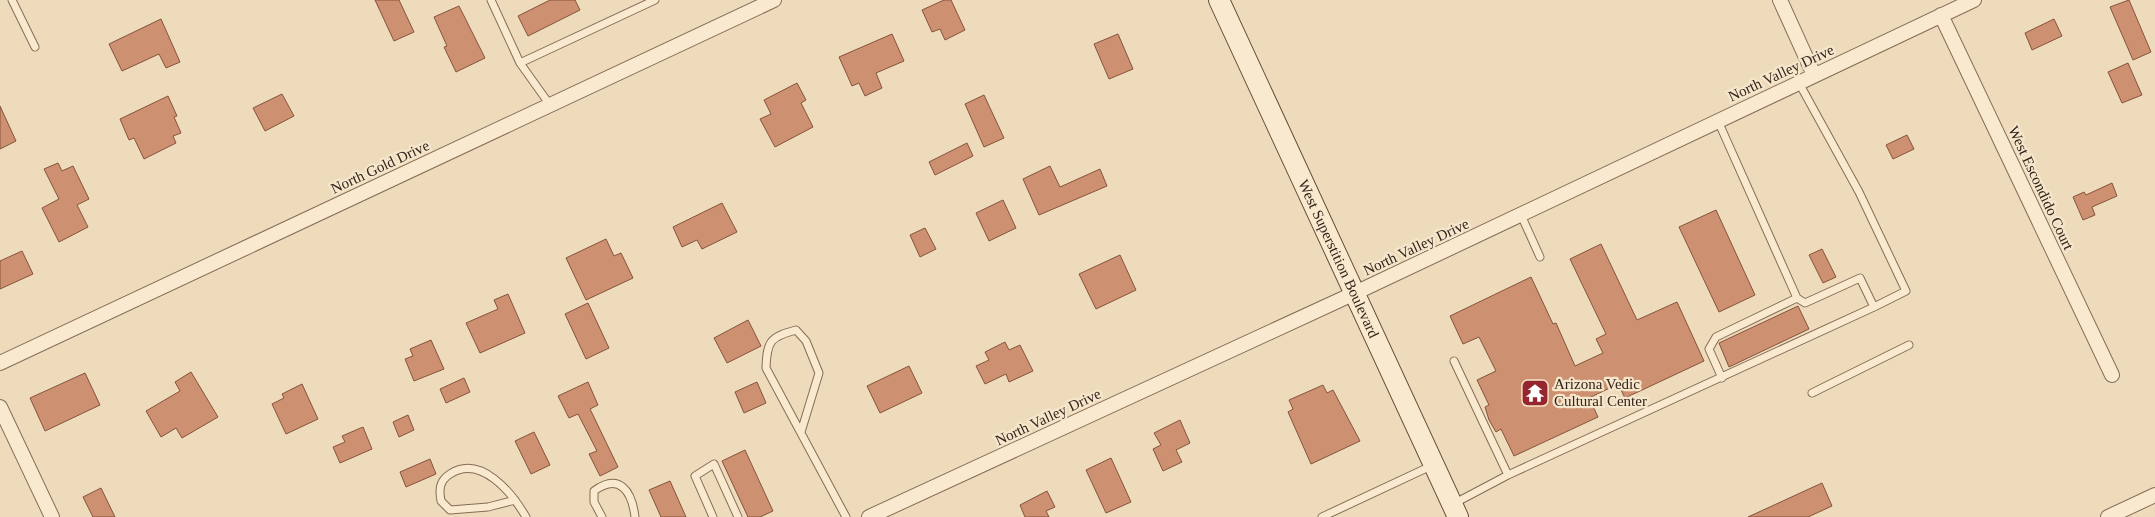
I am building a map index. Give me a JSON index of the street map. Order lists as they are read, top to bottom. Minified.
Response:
{"streets":{"main road":["West Superstition Boulevard"],"street":["North Valley Drive","North Gold Drive","West Escondido Court"]},"crossings":[["North Valley Drive","West Escondido Court"],["North Valley Drive","West Superstition Boulevard"]],"places":{"temple":["Arizona Vedic Cultural Center"]}}
